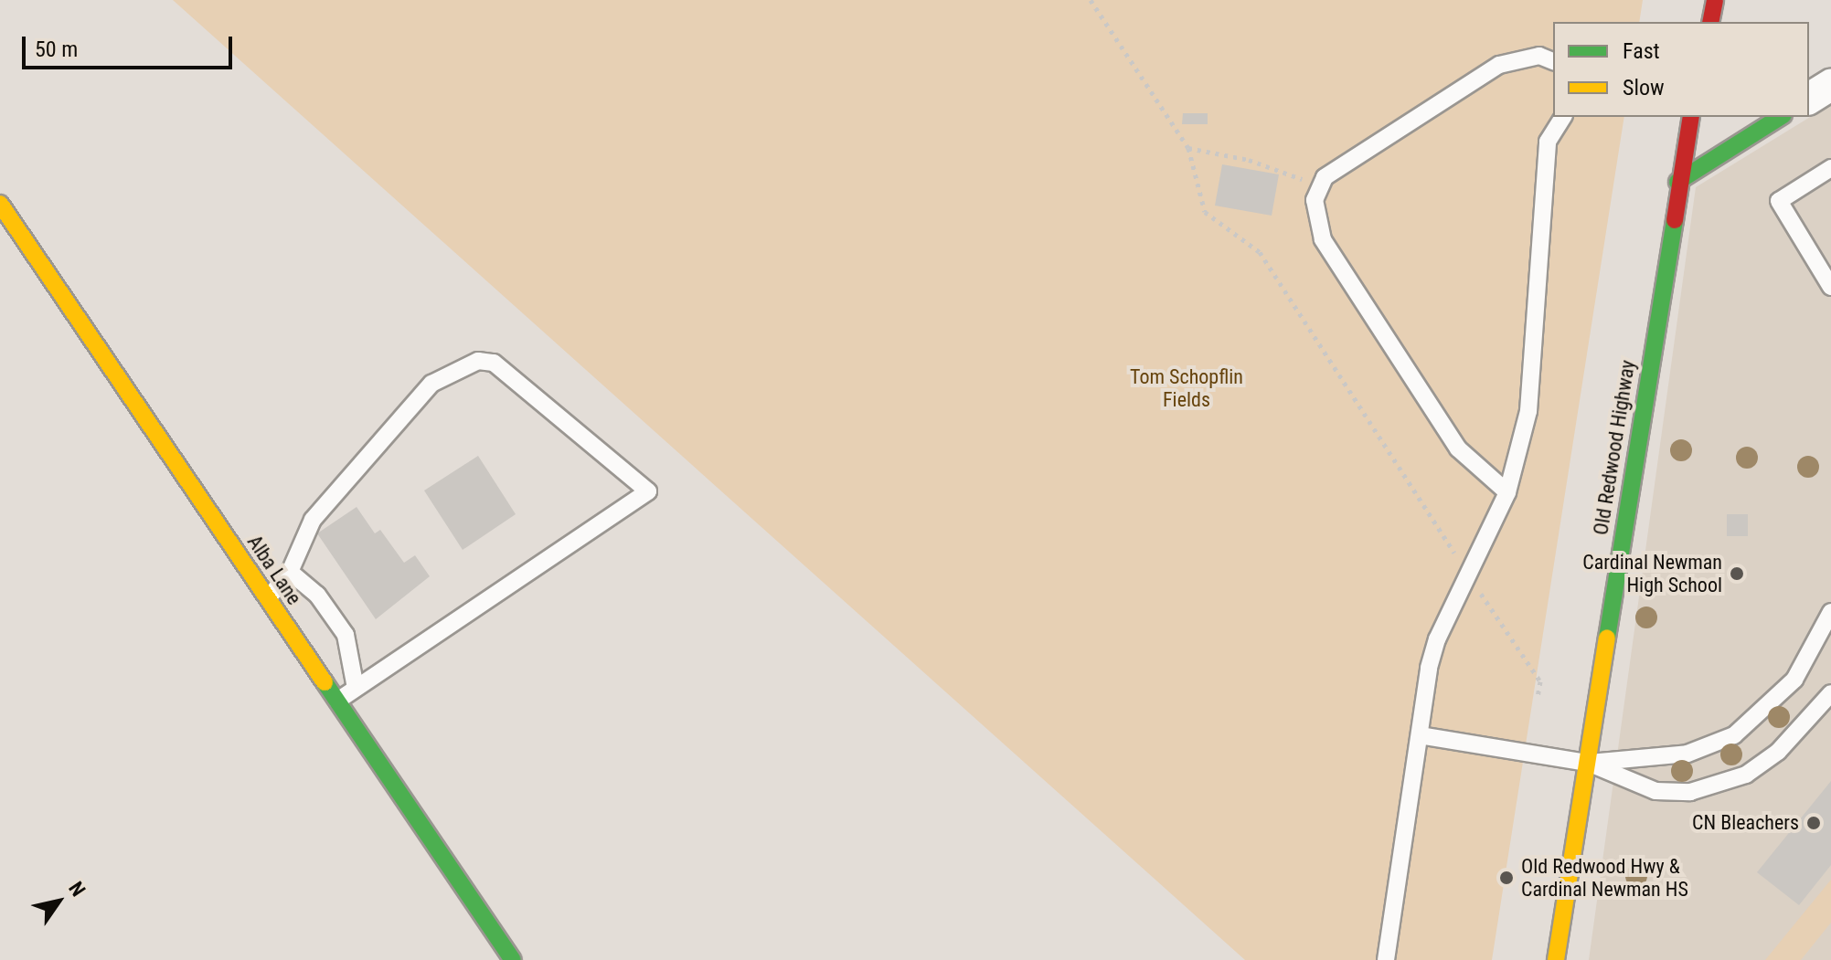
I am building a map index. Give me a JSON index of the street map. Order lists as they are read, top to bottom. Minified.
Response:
{"streets":{"street":["Old Redwood Highway","Alba Lane"]},"parks":["Tom Schopflin Fields"],"places":["Cardinal Newman High School","CN Bleachers","Old Redwood Hwy & Cardinal Newman HS"],"legend":["Fast","Slow"],"scale_bar":"50 m","north":"top right"}
